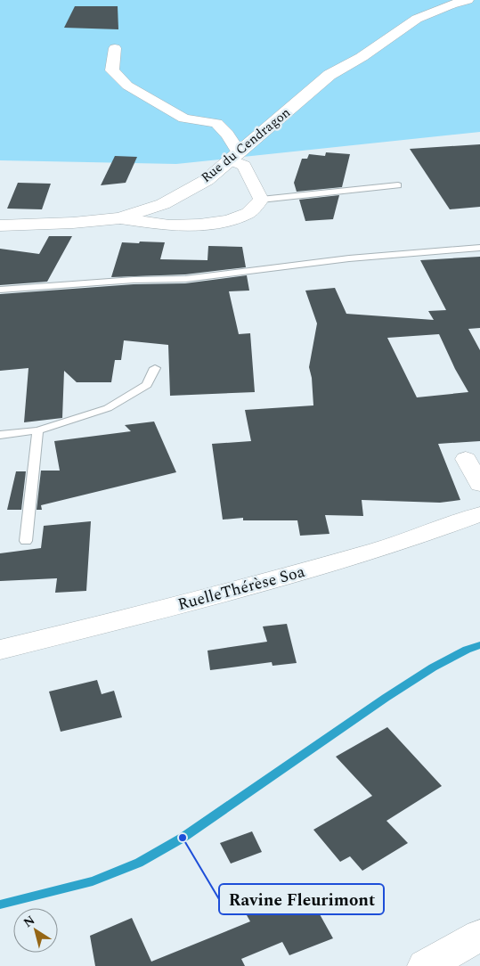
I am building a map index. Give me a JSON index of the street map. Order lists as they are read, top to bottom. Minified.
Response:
{"streets":{"main road":["Rue du Cendragon"],"street":["RuelleThérèse Soa"]},"places":["Ravine Fleurimont"],"north":"top left"}
